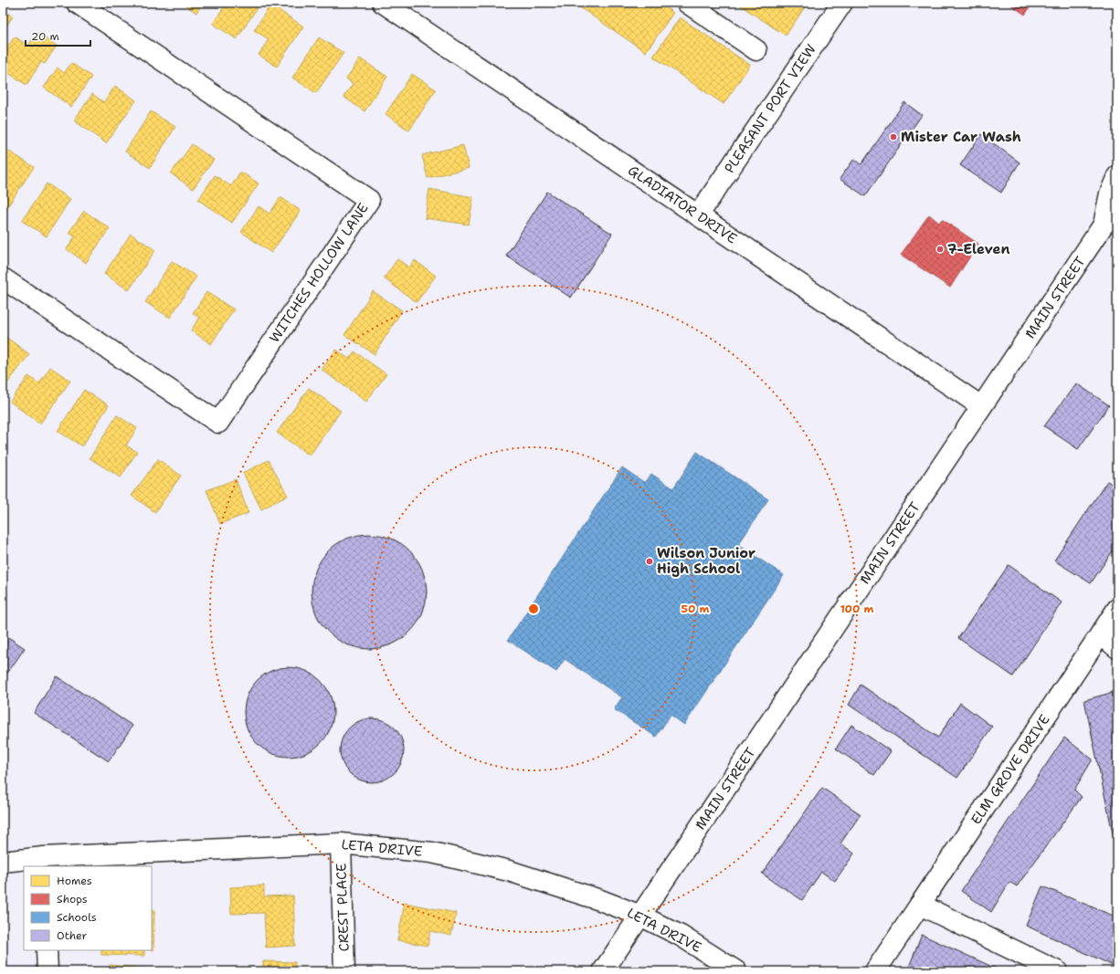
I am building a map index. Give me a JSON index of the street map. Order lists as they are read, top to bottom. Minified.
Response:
{"streets":{"street":["PLEASANT PORT VIEW","GLADIATOR DRIVE","WITCHES HOLLOW LANE","MAIN STREET","ELM GROVE DRIVE","LETA DRIVE","CREST PLACE"]},"crossings":[["PLEASANT PORT VIEW","GLADIATOR DRIVE"],["GLADIATOR DRIVE","MAIN STREET"],["MAIN STREET","LETA DRIVE"],["LETA DRIVE","CREST PLACE"]],"places":["Mister Car Wash","7-Eleven","Wilson Junior High School"],"legend":["Homes","Shops","Schools","Other"],"scale_bar":"20 m","rings":["50 m","100 m"]}
